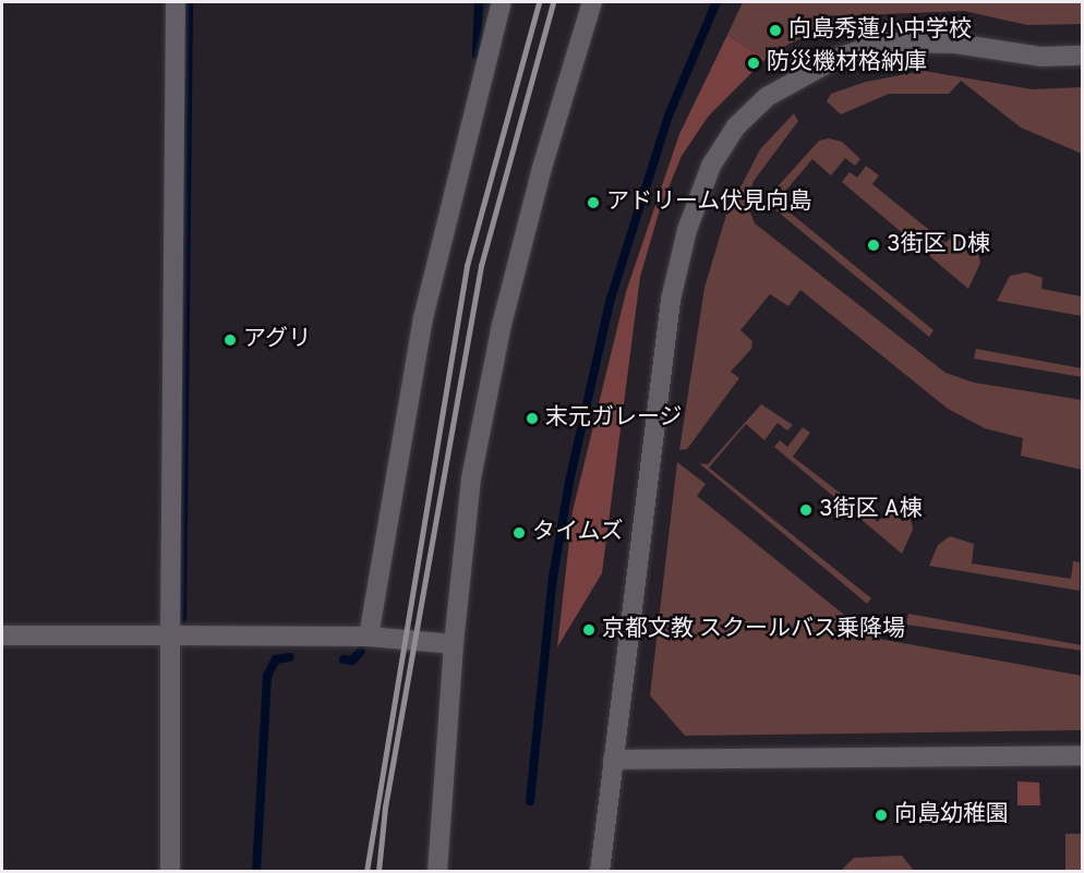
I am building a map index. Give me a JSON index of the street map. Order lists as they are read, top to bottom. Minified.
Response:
{"places":["向島秀蓮小中学校","防災機材格納庫","アドリーム伏見向島","3街区 D棟","アグリ","末元ガレージ","3街区 A棟","タイムズ","京都文教 スクールバス乗降場","向島幼稚園"]}
